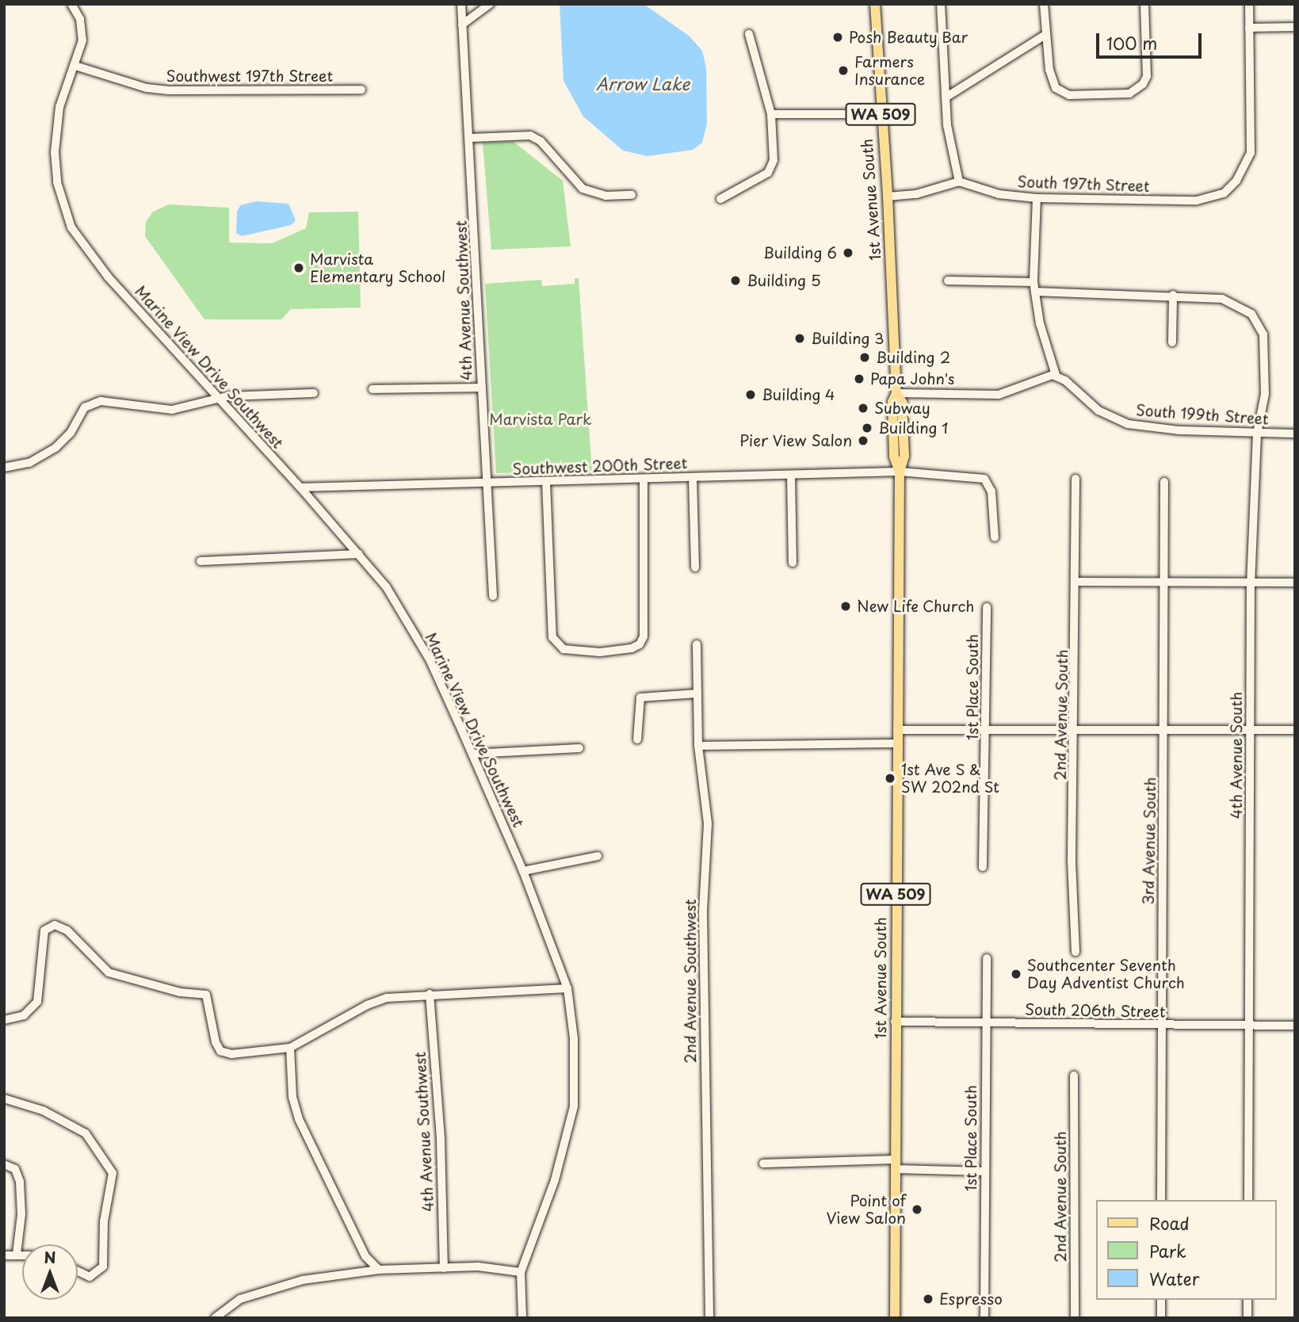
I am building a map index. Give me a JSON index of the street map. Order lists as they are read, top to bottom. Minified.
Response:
{"streets":{"main road":["WA 509","1st Avenue South"],"street":["Southwest 197th Street","South 197th Street","4th Avenue Southwest","Marine View Drive Southwest","South 199th Street","Southwest 200th Street","1st Place South","2nd Avenue South","4th Avenue South","3rd Avenue South","2nd Avenue Southwest","South 206th Street"]},"crossings":[["Southwest 197th Street","Marine View Drive Southwest"],["1st Avenue South","Southwest 200th Street"],["1st Avenue South","South 206th Street"],["4th Avenue Southwest","Southwest 200th Street"],["Marine View Drive Southwest","Southwest 200th Street"],["South 199th Street","4th Avenue South"],["1st Place South","South 206th Street"],["4th Avenue South","South 206th Street"],["3rd Avenue South","South 206th Street"]],"water":["Arrow Lake"],"parks":["Marvista Park"],"places":["Posh Beauty Bar","Farmers Insurance","Building 6","Marvista Elementary School","Building 5","Building 3","Building 2","Papa John's","Building 4","Subway","Building 1","Pier View Salon","New Life Church","1st Ave S & SW 202nd St","Southcenter Seventh Day Adventist Church","Point of View Salon","Espresso"],"legend":["Road","Park","Water"],"scale_bar":"100 m","north":"top"}
